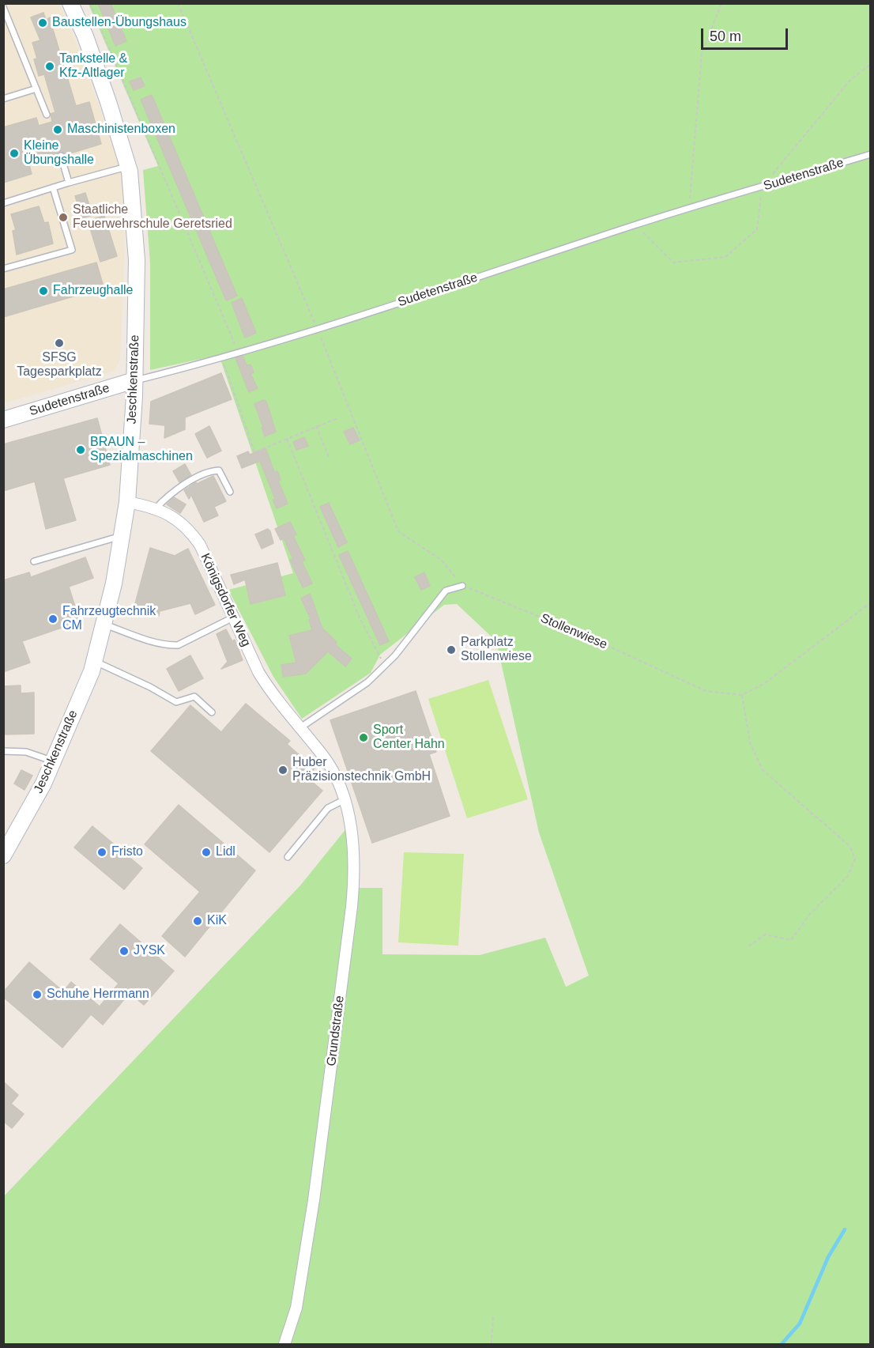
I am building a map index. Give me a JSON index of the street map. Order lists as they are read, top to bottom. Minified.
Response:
{"streets":{"street":["Sudetenstraße","Jeschkenstraße","Königsdorfer Weg","Grundstraße"],"path":["Stollenwiese"]},"crossings":[["Sudetenstraße","Jeschkenstraße"],["Jeschkenstraße","Königsdorfer Weg"],["Königsdorfer Weg","Grundstraße"]],"places":["Baustellen-Übungshaus","Tankstelle & Kfz-Altlager","Maschinistenboxen","Kleine Übungshalle","Staatliche Feuerwehrschule Geretsried","Fahrzeughalle","SFSG Tagesparkplatz","BRAUN – Spezialmaschinen","Fahrzeugtechnik CM","Parkplatz Stollenwiese","Sport Center Hahn","Huber Präzisionstechnik GmbH","Fristo","Lidl","KiK","JYSK","Schuhe Herrmann"],"scale_bar":"50 m"}
